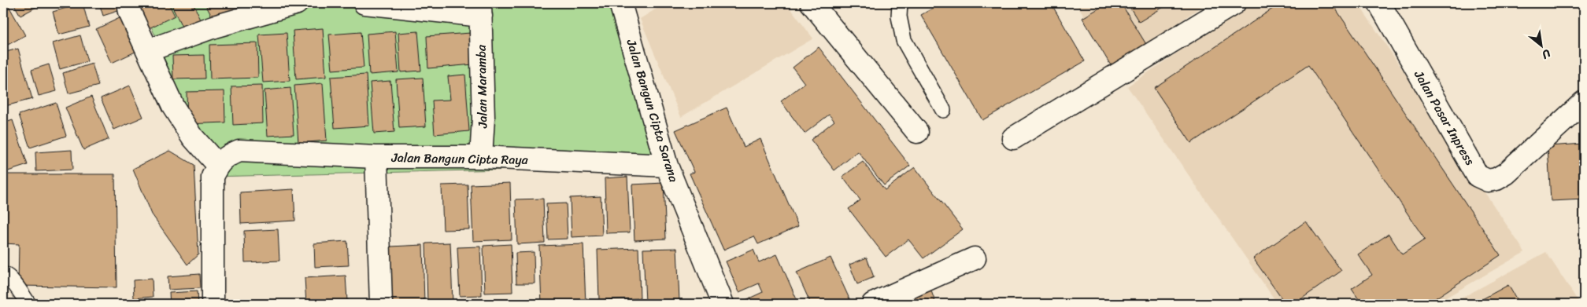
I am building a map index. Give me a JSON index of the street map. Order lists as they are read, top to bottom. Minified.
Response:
{"streets":{"street":["Jalan Maramba","Jalan Bangun Cipta Sarana","Jalan Pasar Inpress","Jalan Bangun Cipta Raya"]},"crossings":[["Jalan Maramba","Jalan Bangun Cipta Raya"],["Jalan Bangun Cipta Sarana","Jalan Bangun Cipta Raya"]],"north":"bottom right"}
